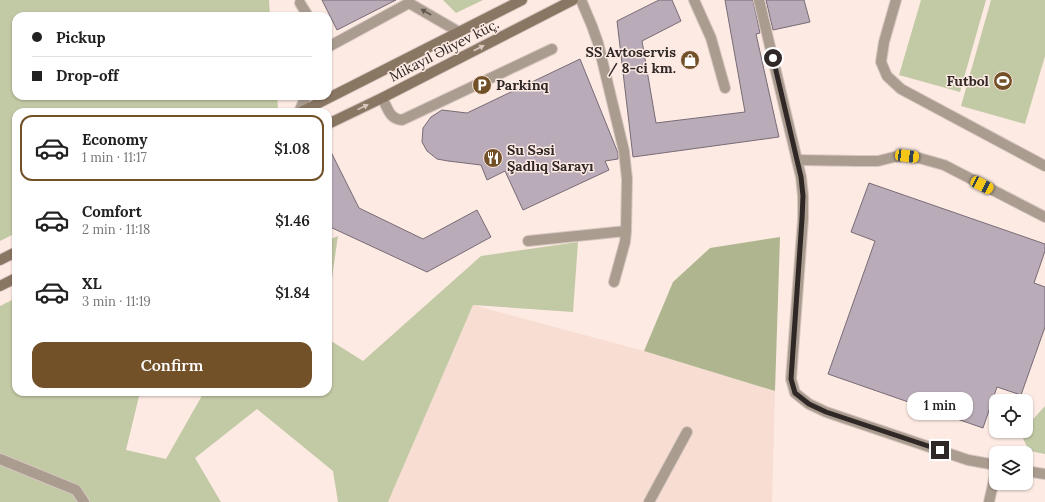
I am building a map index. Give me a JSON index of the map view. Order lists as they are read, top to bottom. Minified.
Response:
{"streets":{"main road":["Mikayıl Əliyev küç."]},"places":{"shop":["SS Avtoservis / 8-ci km."],"sports":["Futbol"],"parking":["Parkinq"],"restaurant":["Su Səsi Şadlıq Sarayı"]},"page":{"banner":["Pickup","Drop-off"],"list":[{"name":"Economy","note":"1 min · 11:17","value":"$1.08"},{"name":"Comfort","note":"2 min · 11:18","value":"$1.46"},{"name":"XL","note":"3 min · 11:19","value":"$1.84"}],"buttons":"Confirm","bubble":"1 min"}}
